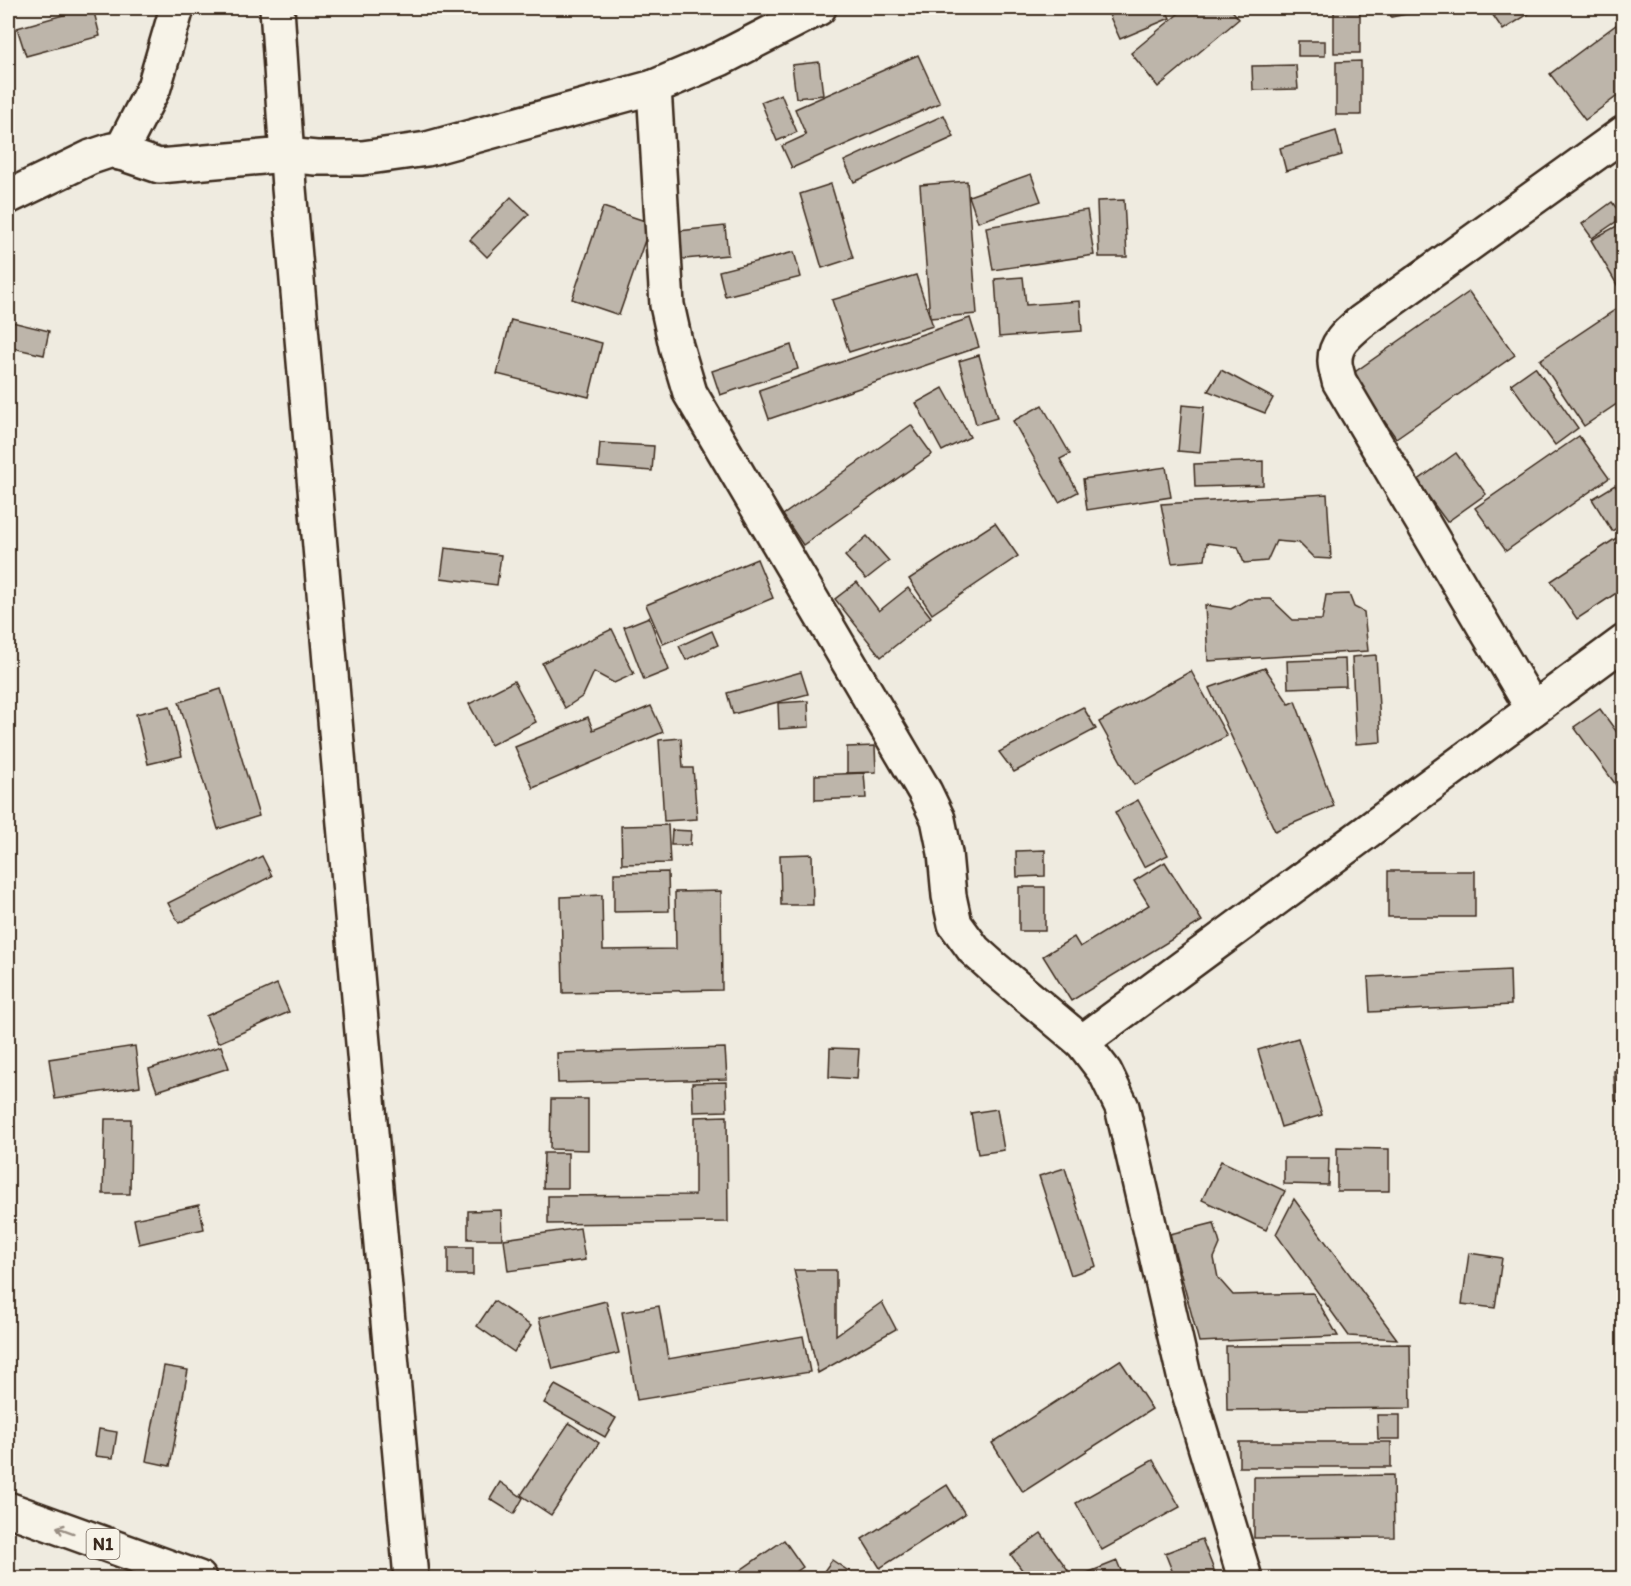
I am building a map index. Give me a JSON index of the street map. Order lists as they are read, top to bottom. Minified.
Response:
{"streets":{"main road":["N1"]}}
